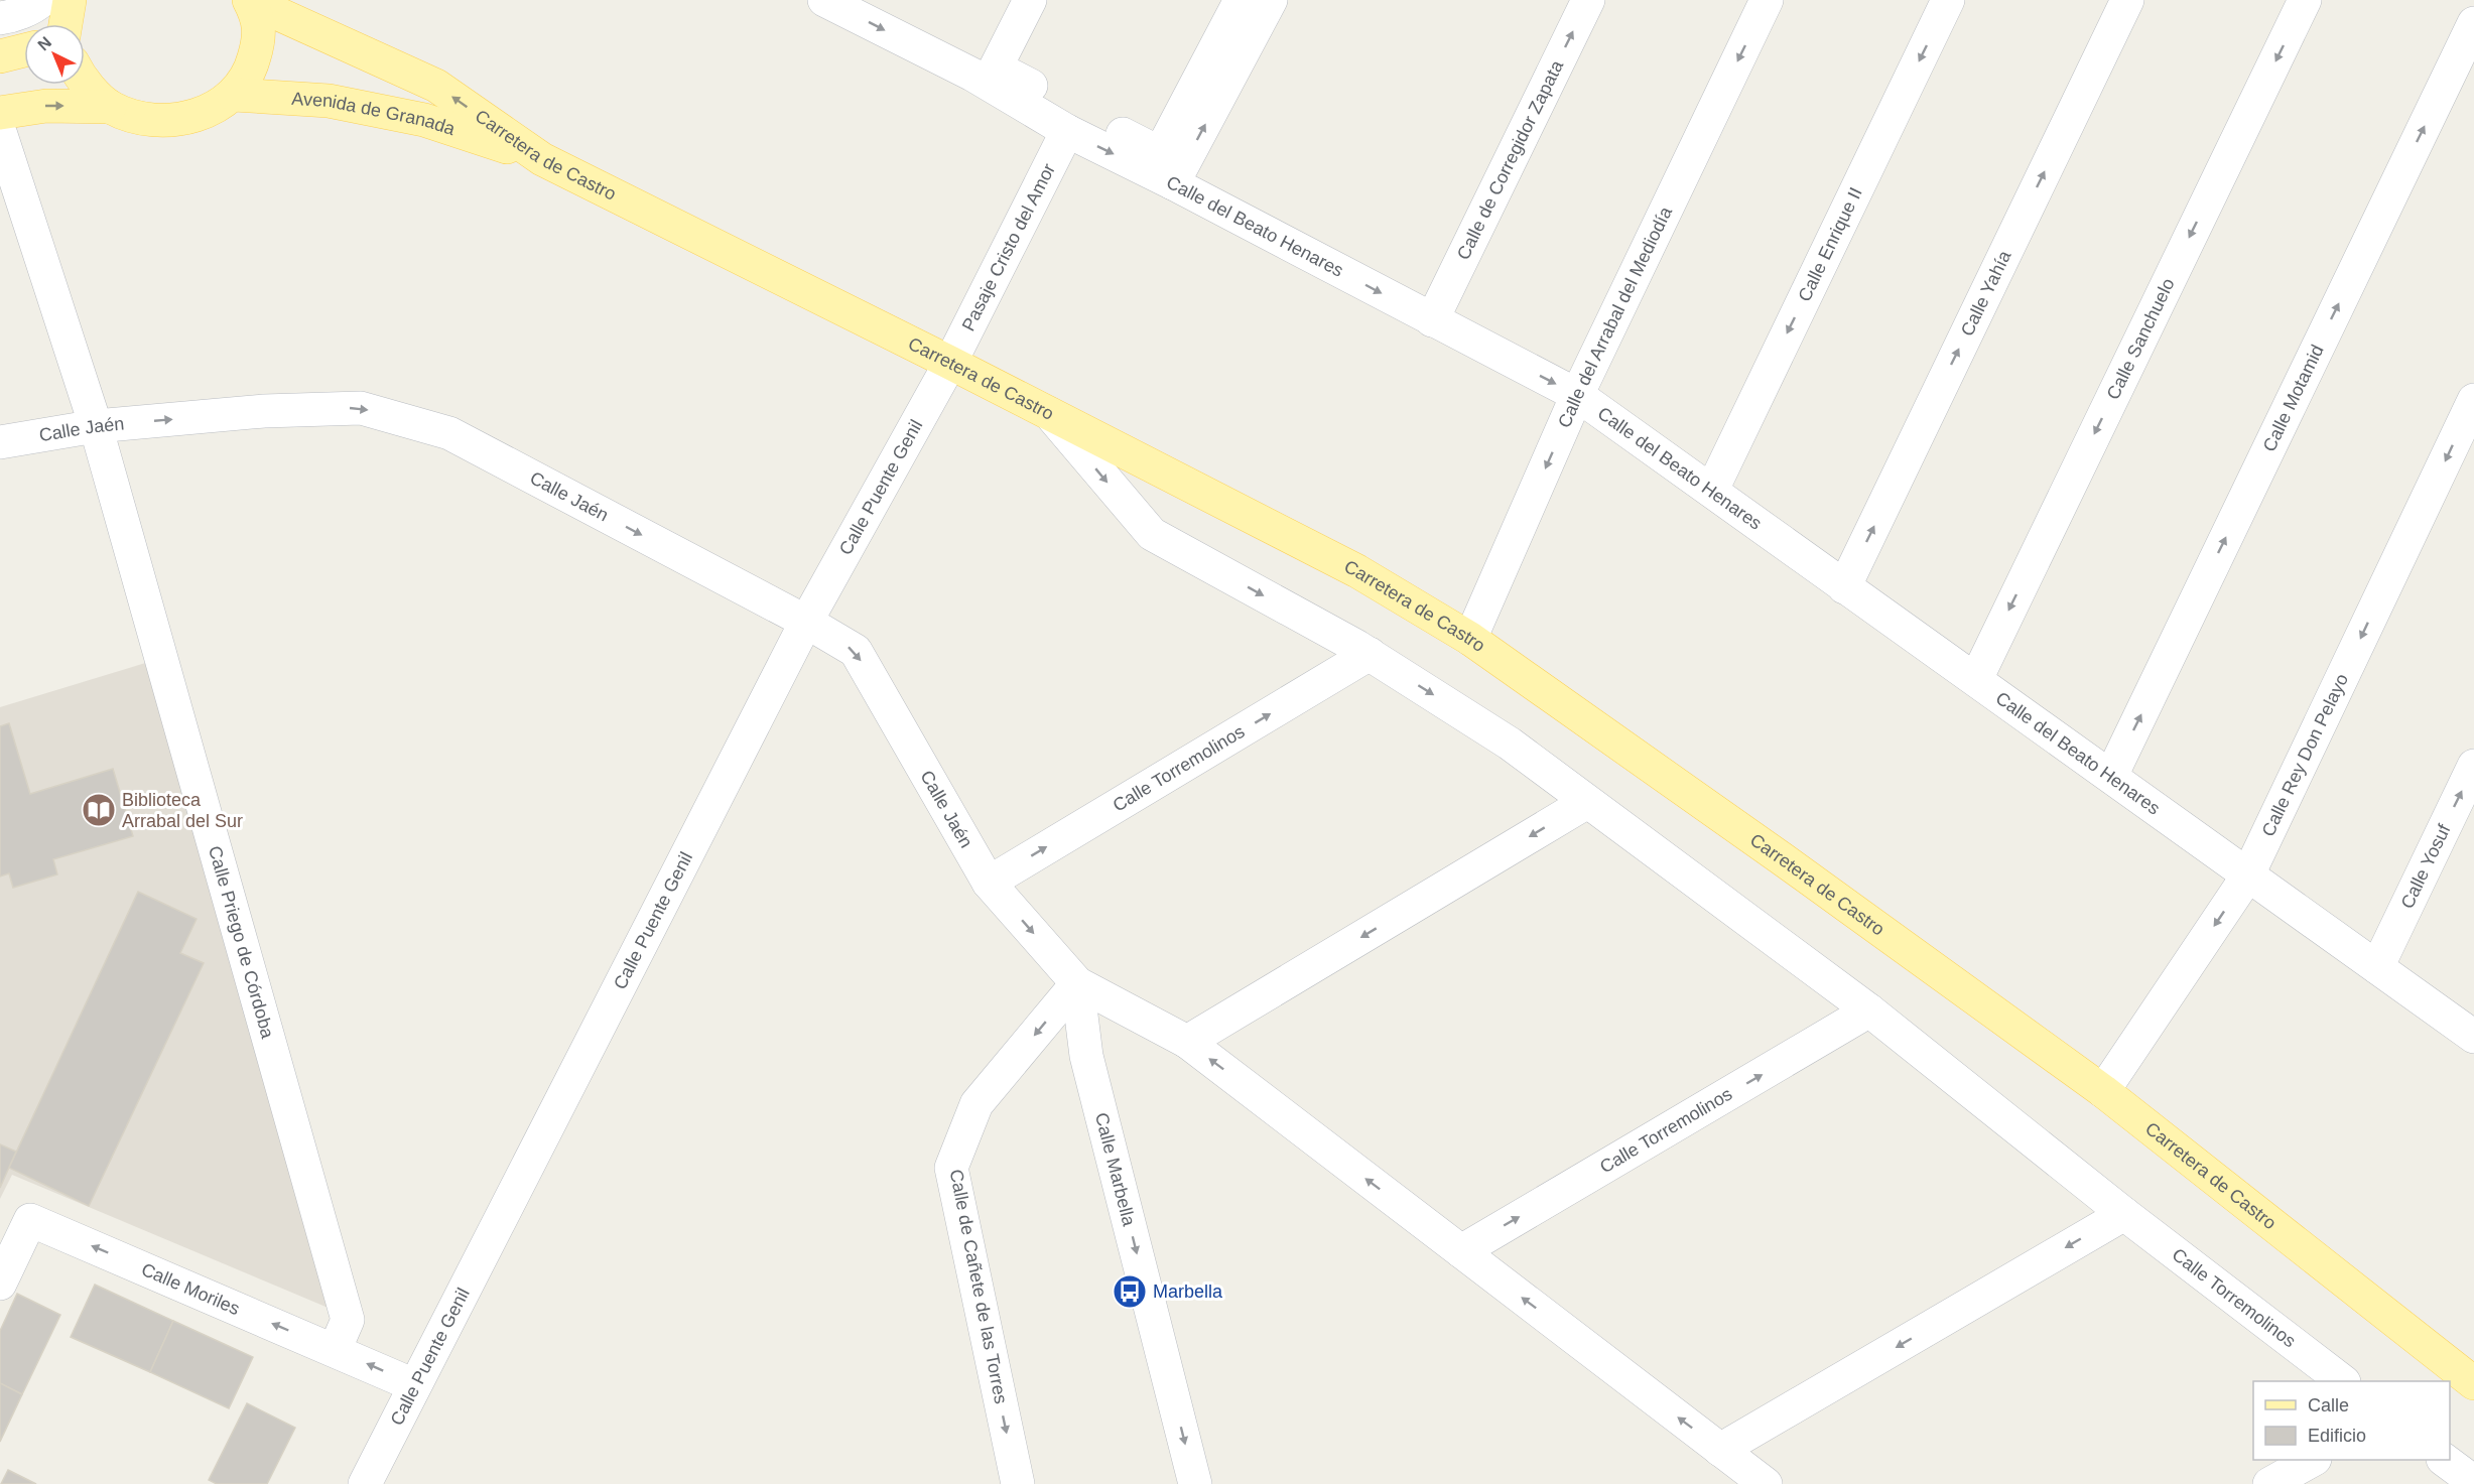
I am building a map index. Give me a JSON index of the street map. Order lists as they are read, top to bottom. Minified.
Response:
{"streets":{"main road":["Avenida de Granada","Carretera de Castro"],"street":["Calle de Corregidor Zapata","Calle del Beato Henares","Calle Enrique II","Pasaje Cristo del Amor","Calle Yahía","Calle del Arrabal del Mediodía","Calle Sanchuelo","Calle Motamid","Calle Jaén","Calle Puente Genil","Calle Rey Don Pelayo","Calle Torremolinos","Calle Yosuf","Calle Priego de Córdoba","Calle Marbella","Calle de Cañete de las Torres","Calle Moriles"]},"crossings":[["Avenida de Granada","Carretera de Castro"],["Carretera de Castro","Pasaje Cristo del Amor"],["Carretera de Castro","Calle del Arrabal del Mediodía"],["Carretera de Castro","Calle Puente Genil"],["Carretera de Castro","Calle Rey Don Pelayo"],["Carretera de Castro","Calle Torremolinos"],["Calle de Corregidor Zapata","Calle del Beato Henares"],["Calle del Beato Henares","Calle Enrique II"],["Calle del Beato Henares","Pasaje Cristo del Amor"],["Calle del Beato Henares","Calle Yahía"],["Calle del Beato Henares","Calle del Arrabal del Mediodía"],["Calle del Beato Henares","Calle Sanchuelo"],["Calle del Beato Henares","Calle Motamid"],["Calle del Beato Henares","Calle Rey Don Pelayo"],["Calle del Beato Henares","Calle Yosuf"],["Pasaje Cristo del Amor","Calle Puente Genil"],["Calle Jaén","Calle Puente Genil"],["Calle Jaén","Calle Torremolinos"],["Calle Jaén","Calle Priego de Córdoba"],["Calle Puente Genil","Calle Moriles"],["Calle Priego de Córdoba","Calle Moriles"],["Calle Marbella","Calle de Cañete de las Torres"]],"one_way":["Calle del Beato Henares","Calle Enrique II","Calle Yahía","Calle del Arrabal del Mediodía","Calle Sanchuelo","Calle Motamid","Calle Jaén","Calle Rey Don Pelayo","Calle Torremolinos","Calle Yosuf","Calle Marbella","Calle de Cañete de las Torres","Calle Moriles"],"places":{"library":["Biblioteca Arrabal del Sur"],"bus stop":["Marbella"]},"legend":["Calle","Edificio"],"north":"top left"}
